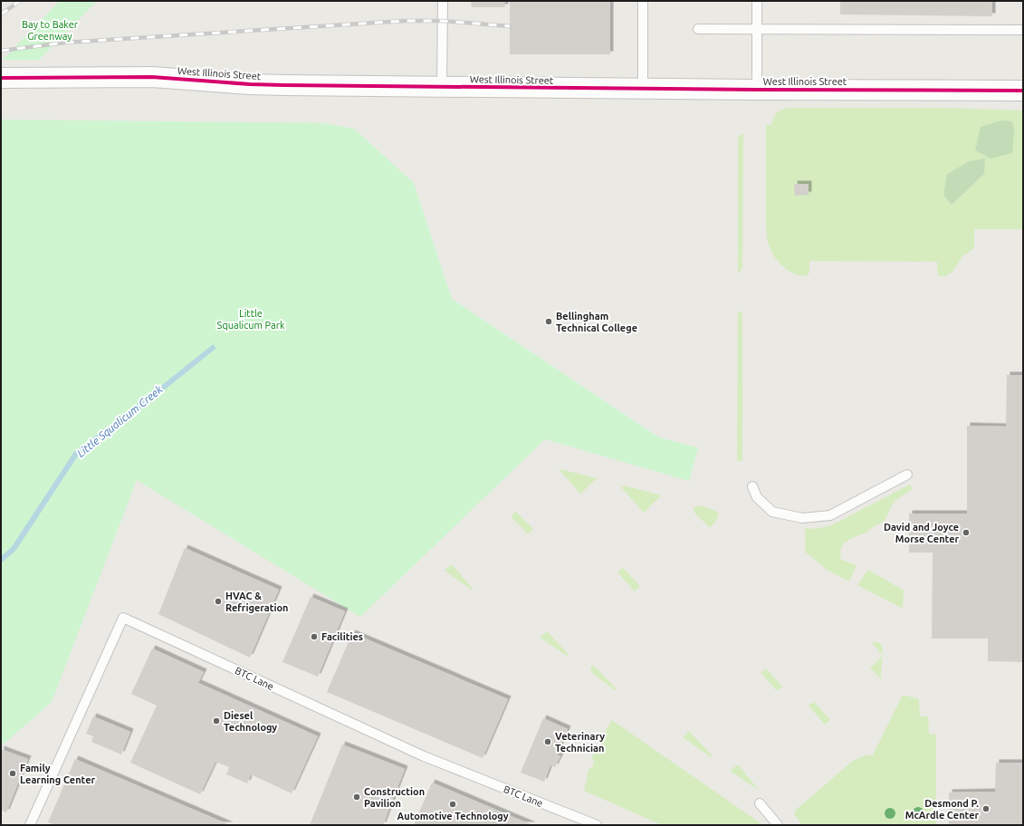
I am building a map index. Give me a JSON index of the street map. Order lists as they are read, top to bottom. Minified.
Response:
{"streets":{"street":["West Illinois Street"],"lane":["BTC Lane"]},"water":["Little Squalicum Creek"],"parks":["Bay to Baker Greenway","Little Squalicum Park"],"places":["Bellingham Technical College","David and Joyce Morse Center","HVAC & Refrigeration","Facilities","Diesel Technology","Veterinary Technician","Family Learning Center","Construction Pavilion","Automotive Technology","Desmond P. McArdle Center"]}
